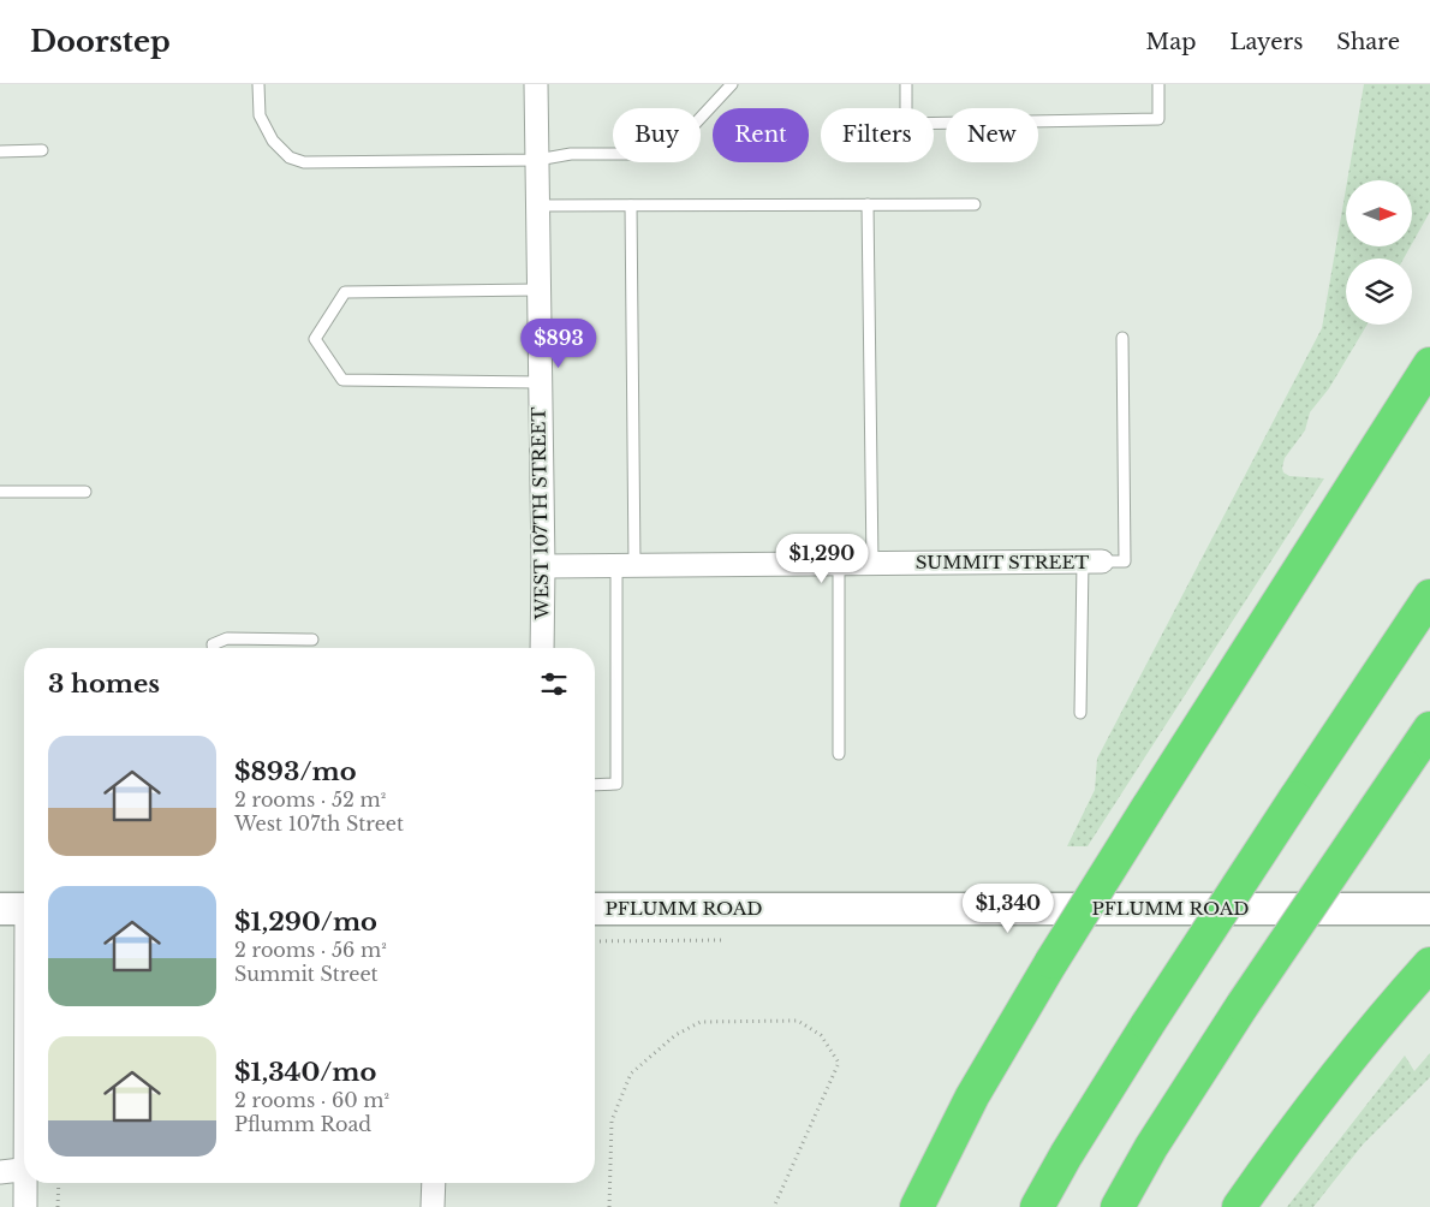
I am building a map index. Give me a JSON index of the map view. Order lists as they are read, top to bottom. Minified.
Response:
{"streets":{"main road":["PFLUMM ROAD"],"street":["WEST 107TH STREET","SUMMIT STREET"]},"crossings":[["WEST 107TH STREET","SUMMIT STREET"]],"north":"right","page":{"header":"Doorstep","nav":["Map","Layers","Share"],"chip":["Buy","Rent","Filters","New"],"price":["$893","$1,290","$1,340"],"heading":"3 homes","list":[{"name":"$893/mo","note":"2 rooms · 52 m² · West 107th Street"},{"name":"$1,290/mo","note":"2 rooms · 56 m² · Summit Street"},{"name":"$1,340/mo","note":"2 rooms · 60 m² · Pflumm Road"}]}}
